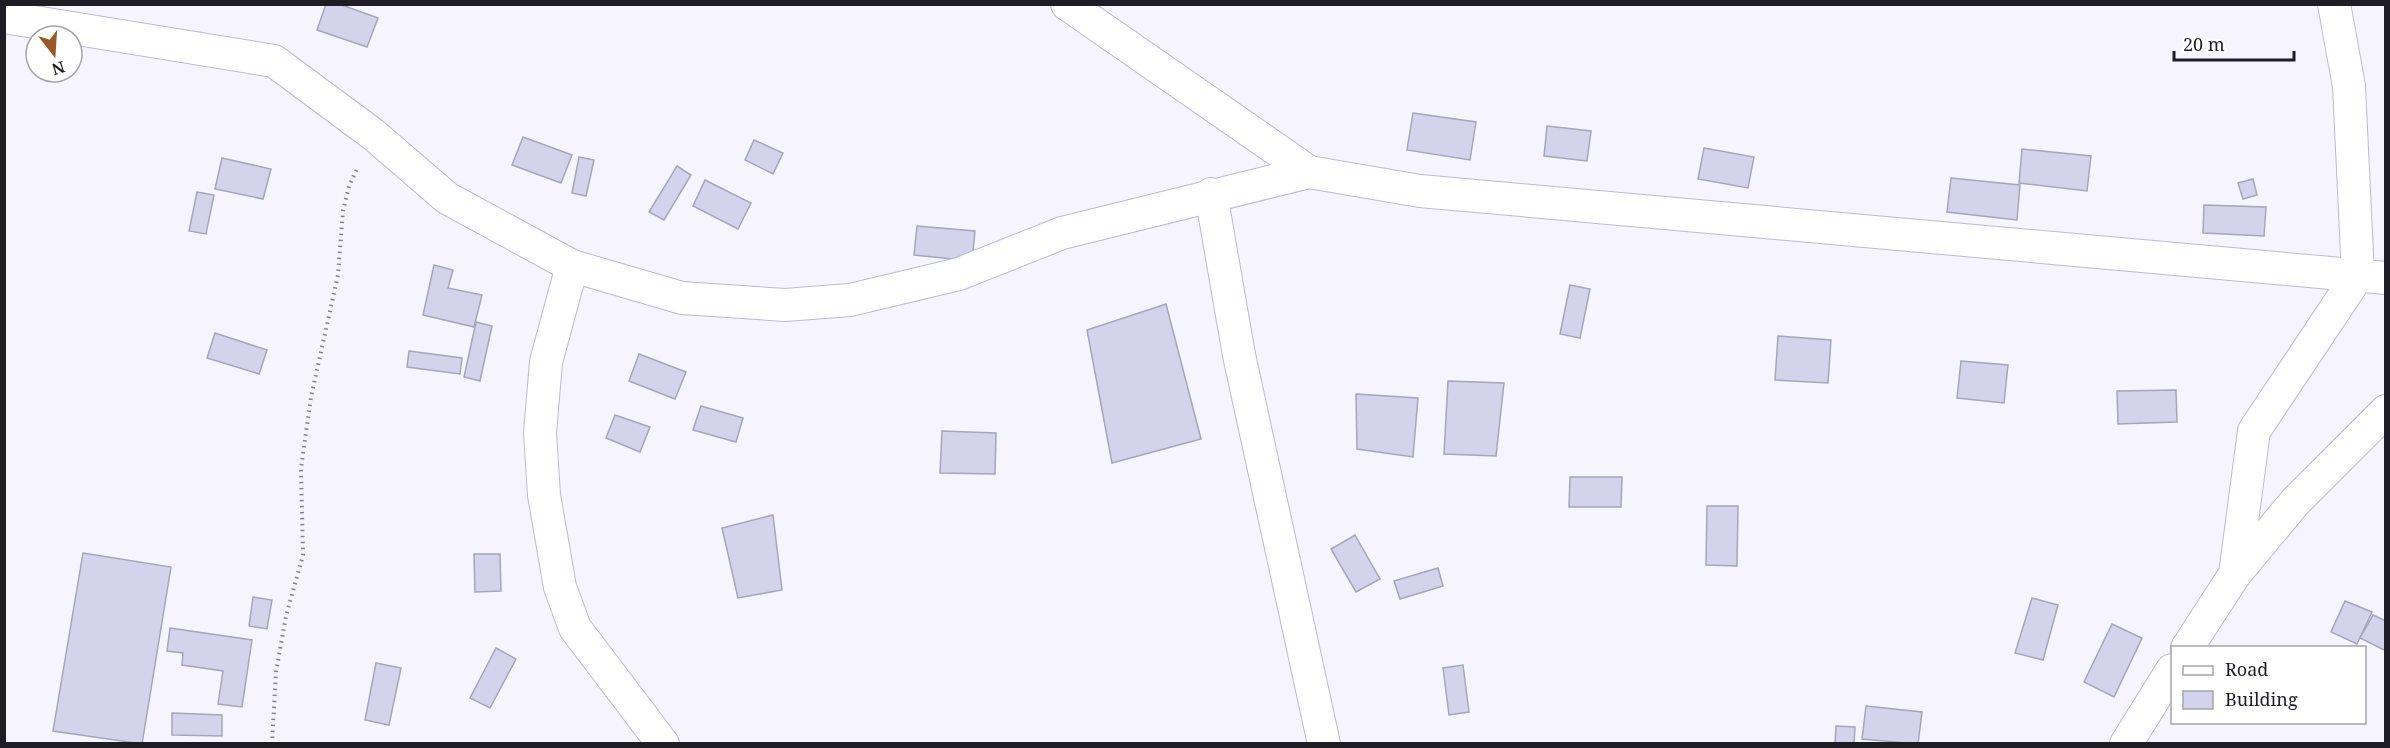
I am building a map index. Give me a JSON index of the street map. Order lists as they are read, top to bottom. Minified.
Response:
{"legend":["Road","Building"],"scale_bar":"20 m","north":"bottom"}
